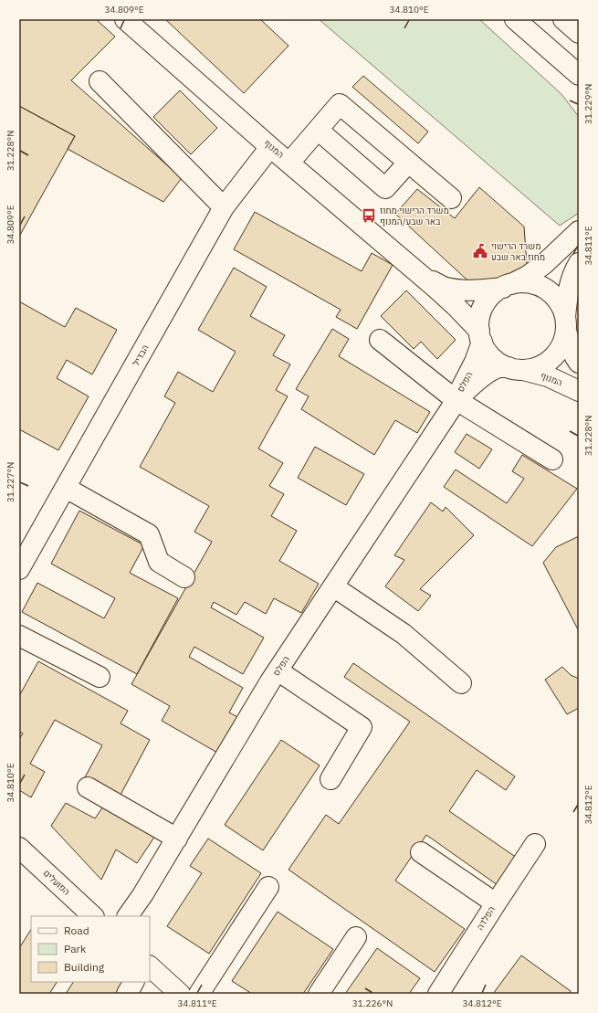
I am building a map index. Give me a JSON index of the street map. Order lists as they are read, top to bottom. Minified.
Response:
{"streets":{"main road":["המנוף","הבדיל","הפלס","הפועלים","הפלדה"]},"crossings":[["המנוף","הבדיל"],["המנוף","הפלס"]],"places":{"bus stop":["משרד הרישוי מחוז באר שבע/המנוף"],"public building":["משרד הרישוי מחוז באר שבע"]},"legend":["Road","Park","Building"],"coordinates":["34.809°E","34.810°E","31.229°N","31.228°N","34.811°E","31.227°N","34.812°E","31.226°N"]}
